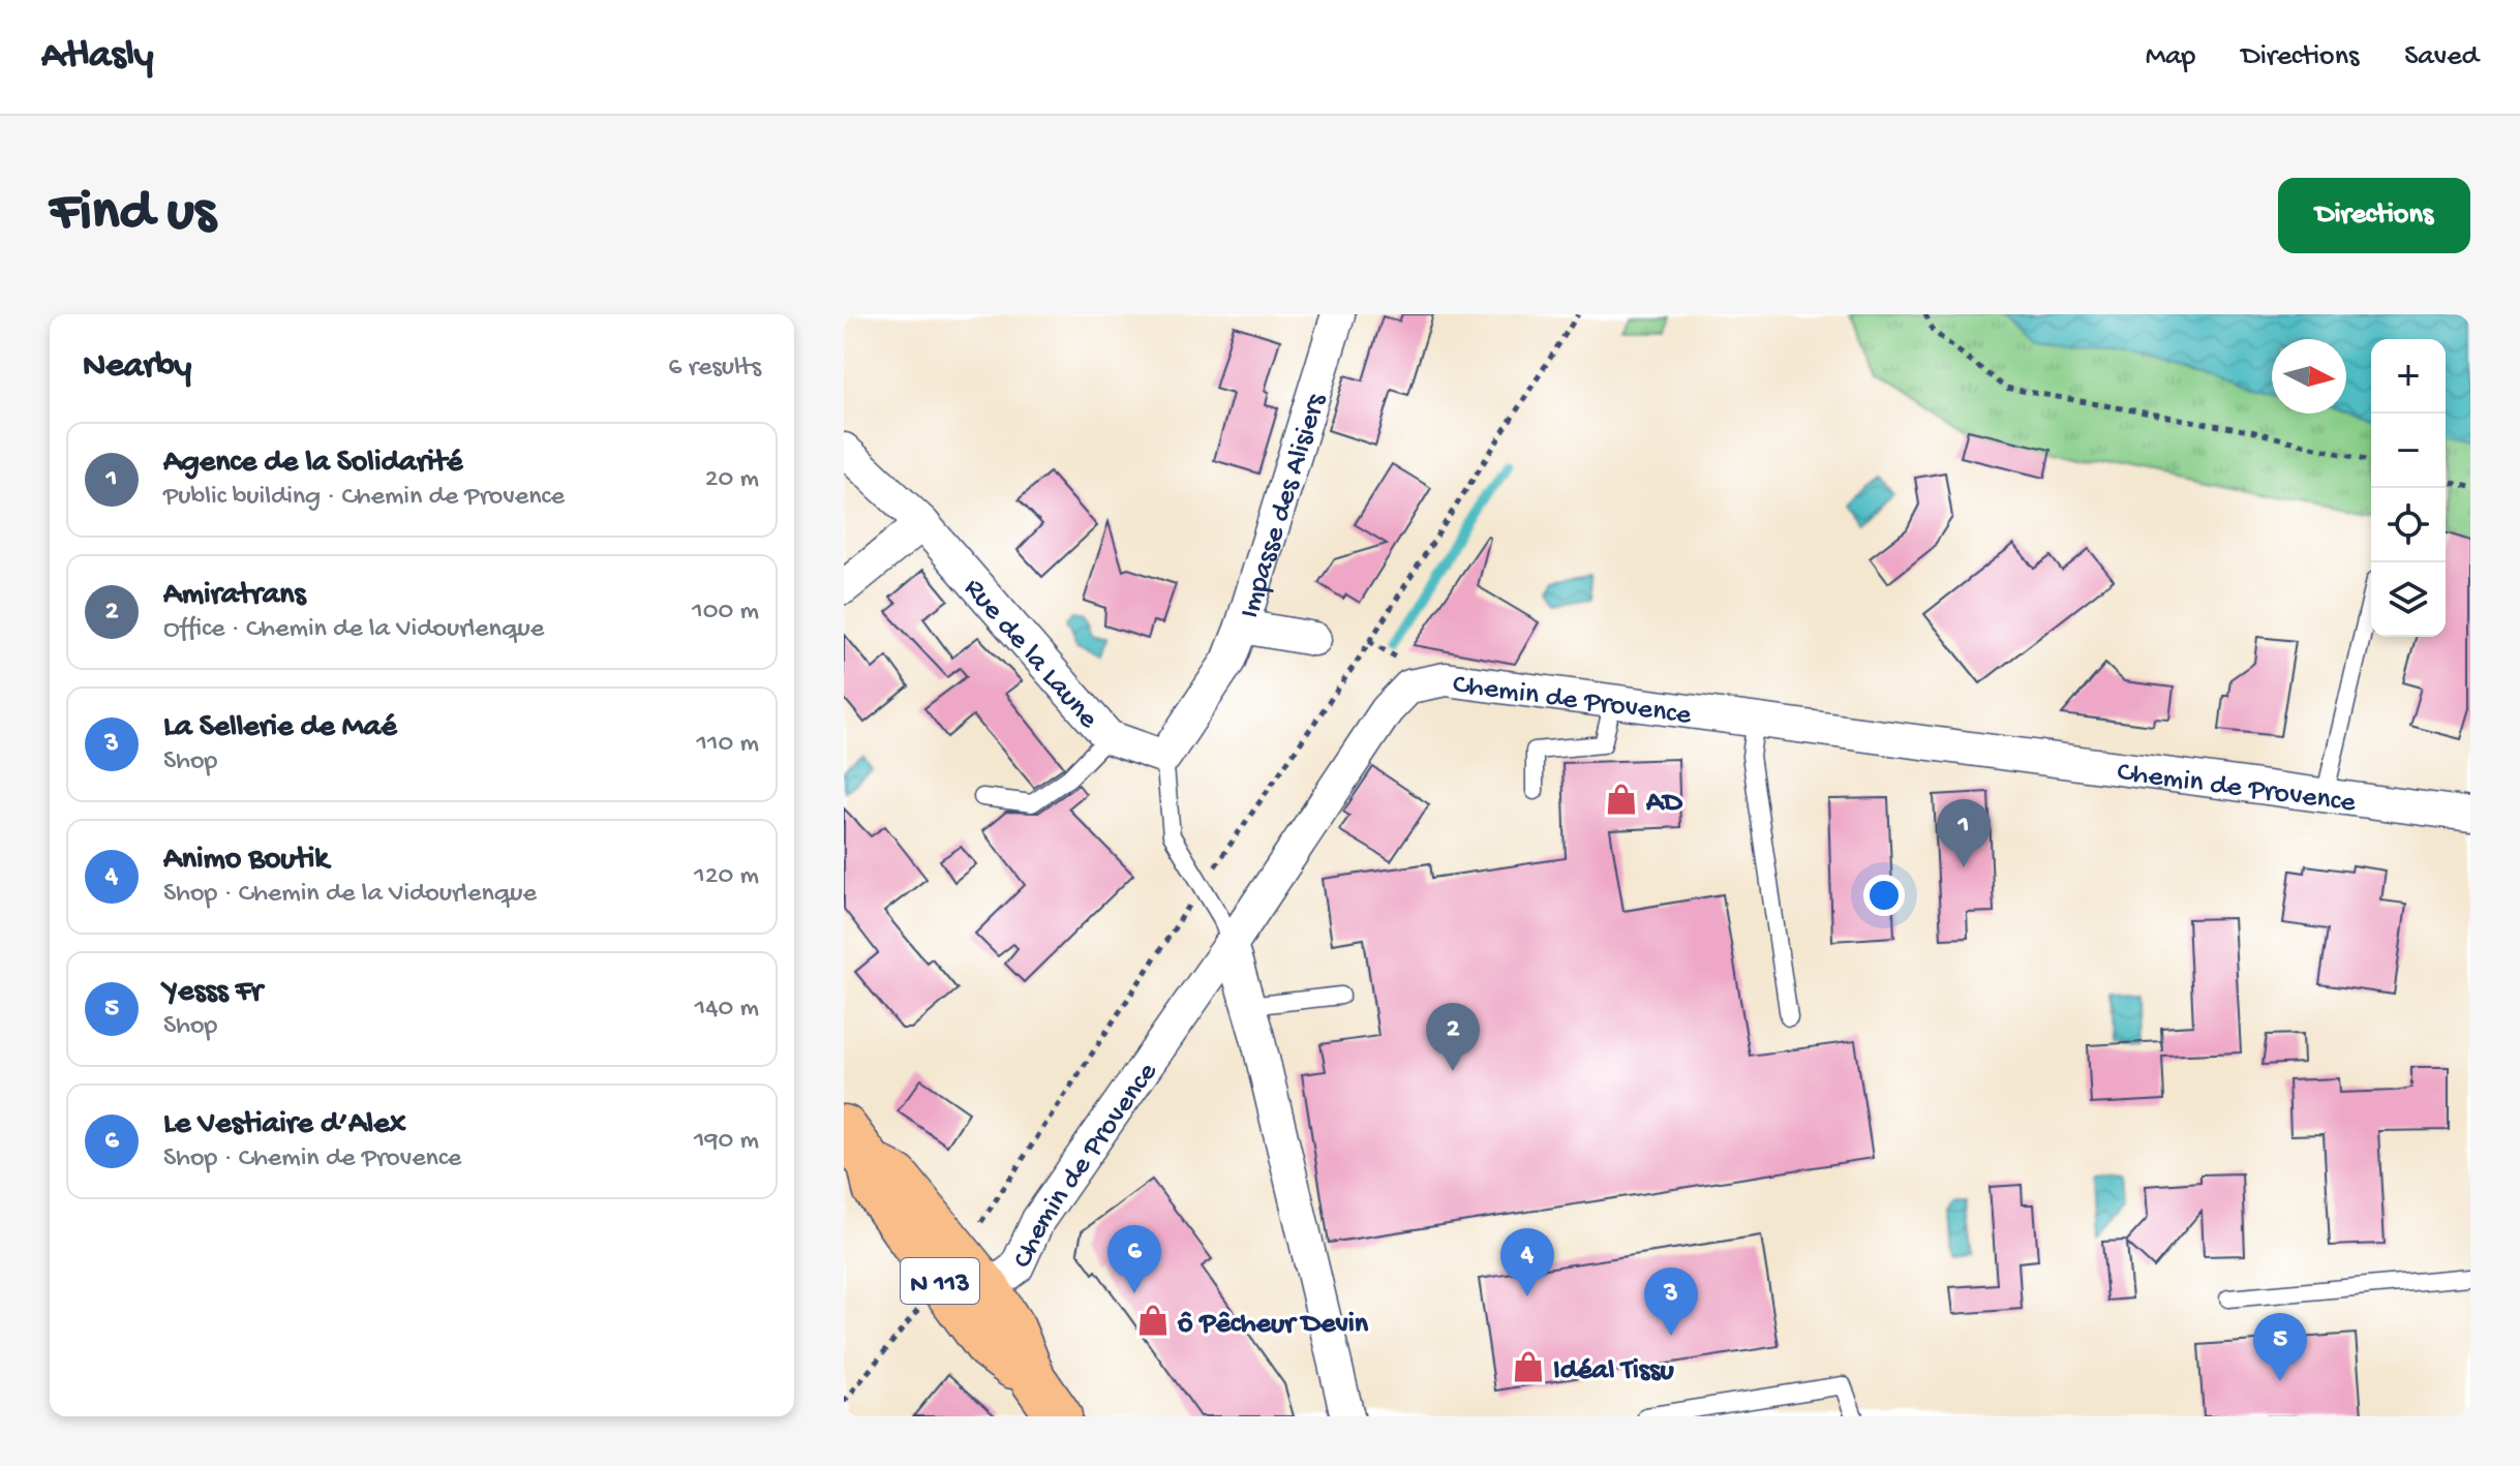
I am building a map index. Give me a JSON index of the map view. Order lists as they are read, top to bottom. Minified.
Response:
{"streets":{"main road":["N 113"],"street":["Impasse des Alisiers","Rue de la Laune","Chemin de Provence"]},"crossings":[["Chemin de Provence","N 113"]],"places":{"shop":["AD","ô Pêcheur Devin","Idéal Tissu"]},"north":"right","page":{"header":"Atlasly","nav":["Map","Directions","Saved"],"buttons":"Directions","title":"Find us","heading":["Nearby","6 results"],"map_buttons":["+","−"],"list":[{"mark":"1","name":"Agence de la Solidarité","note":"Public building · Chemin de Provence","value":"20 m"},{"mark":"2","name":"Amiratrans","note":"Office · Chemin de la Vidourlenque","value":"100 m"},{"mark":"3","name":"La Sellerie de Maé","note":"Shop","value":"110 m"},{"mark":"4","name":"Animo Boutik","note":"Shop · Chemin de la Vidourlenque","value":"120 m"},{"mark":"5","name":"Yesss Fr","note":"Shop","value":"140 m"},{"mark":"6","name":"Le Vestiaire d’Alex","note":"Shop · Chemin de Provence","value":"190 m"}],"pins":["1","2","6","4","3","5"]}}
